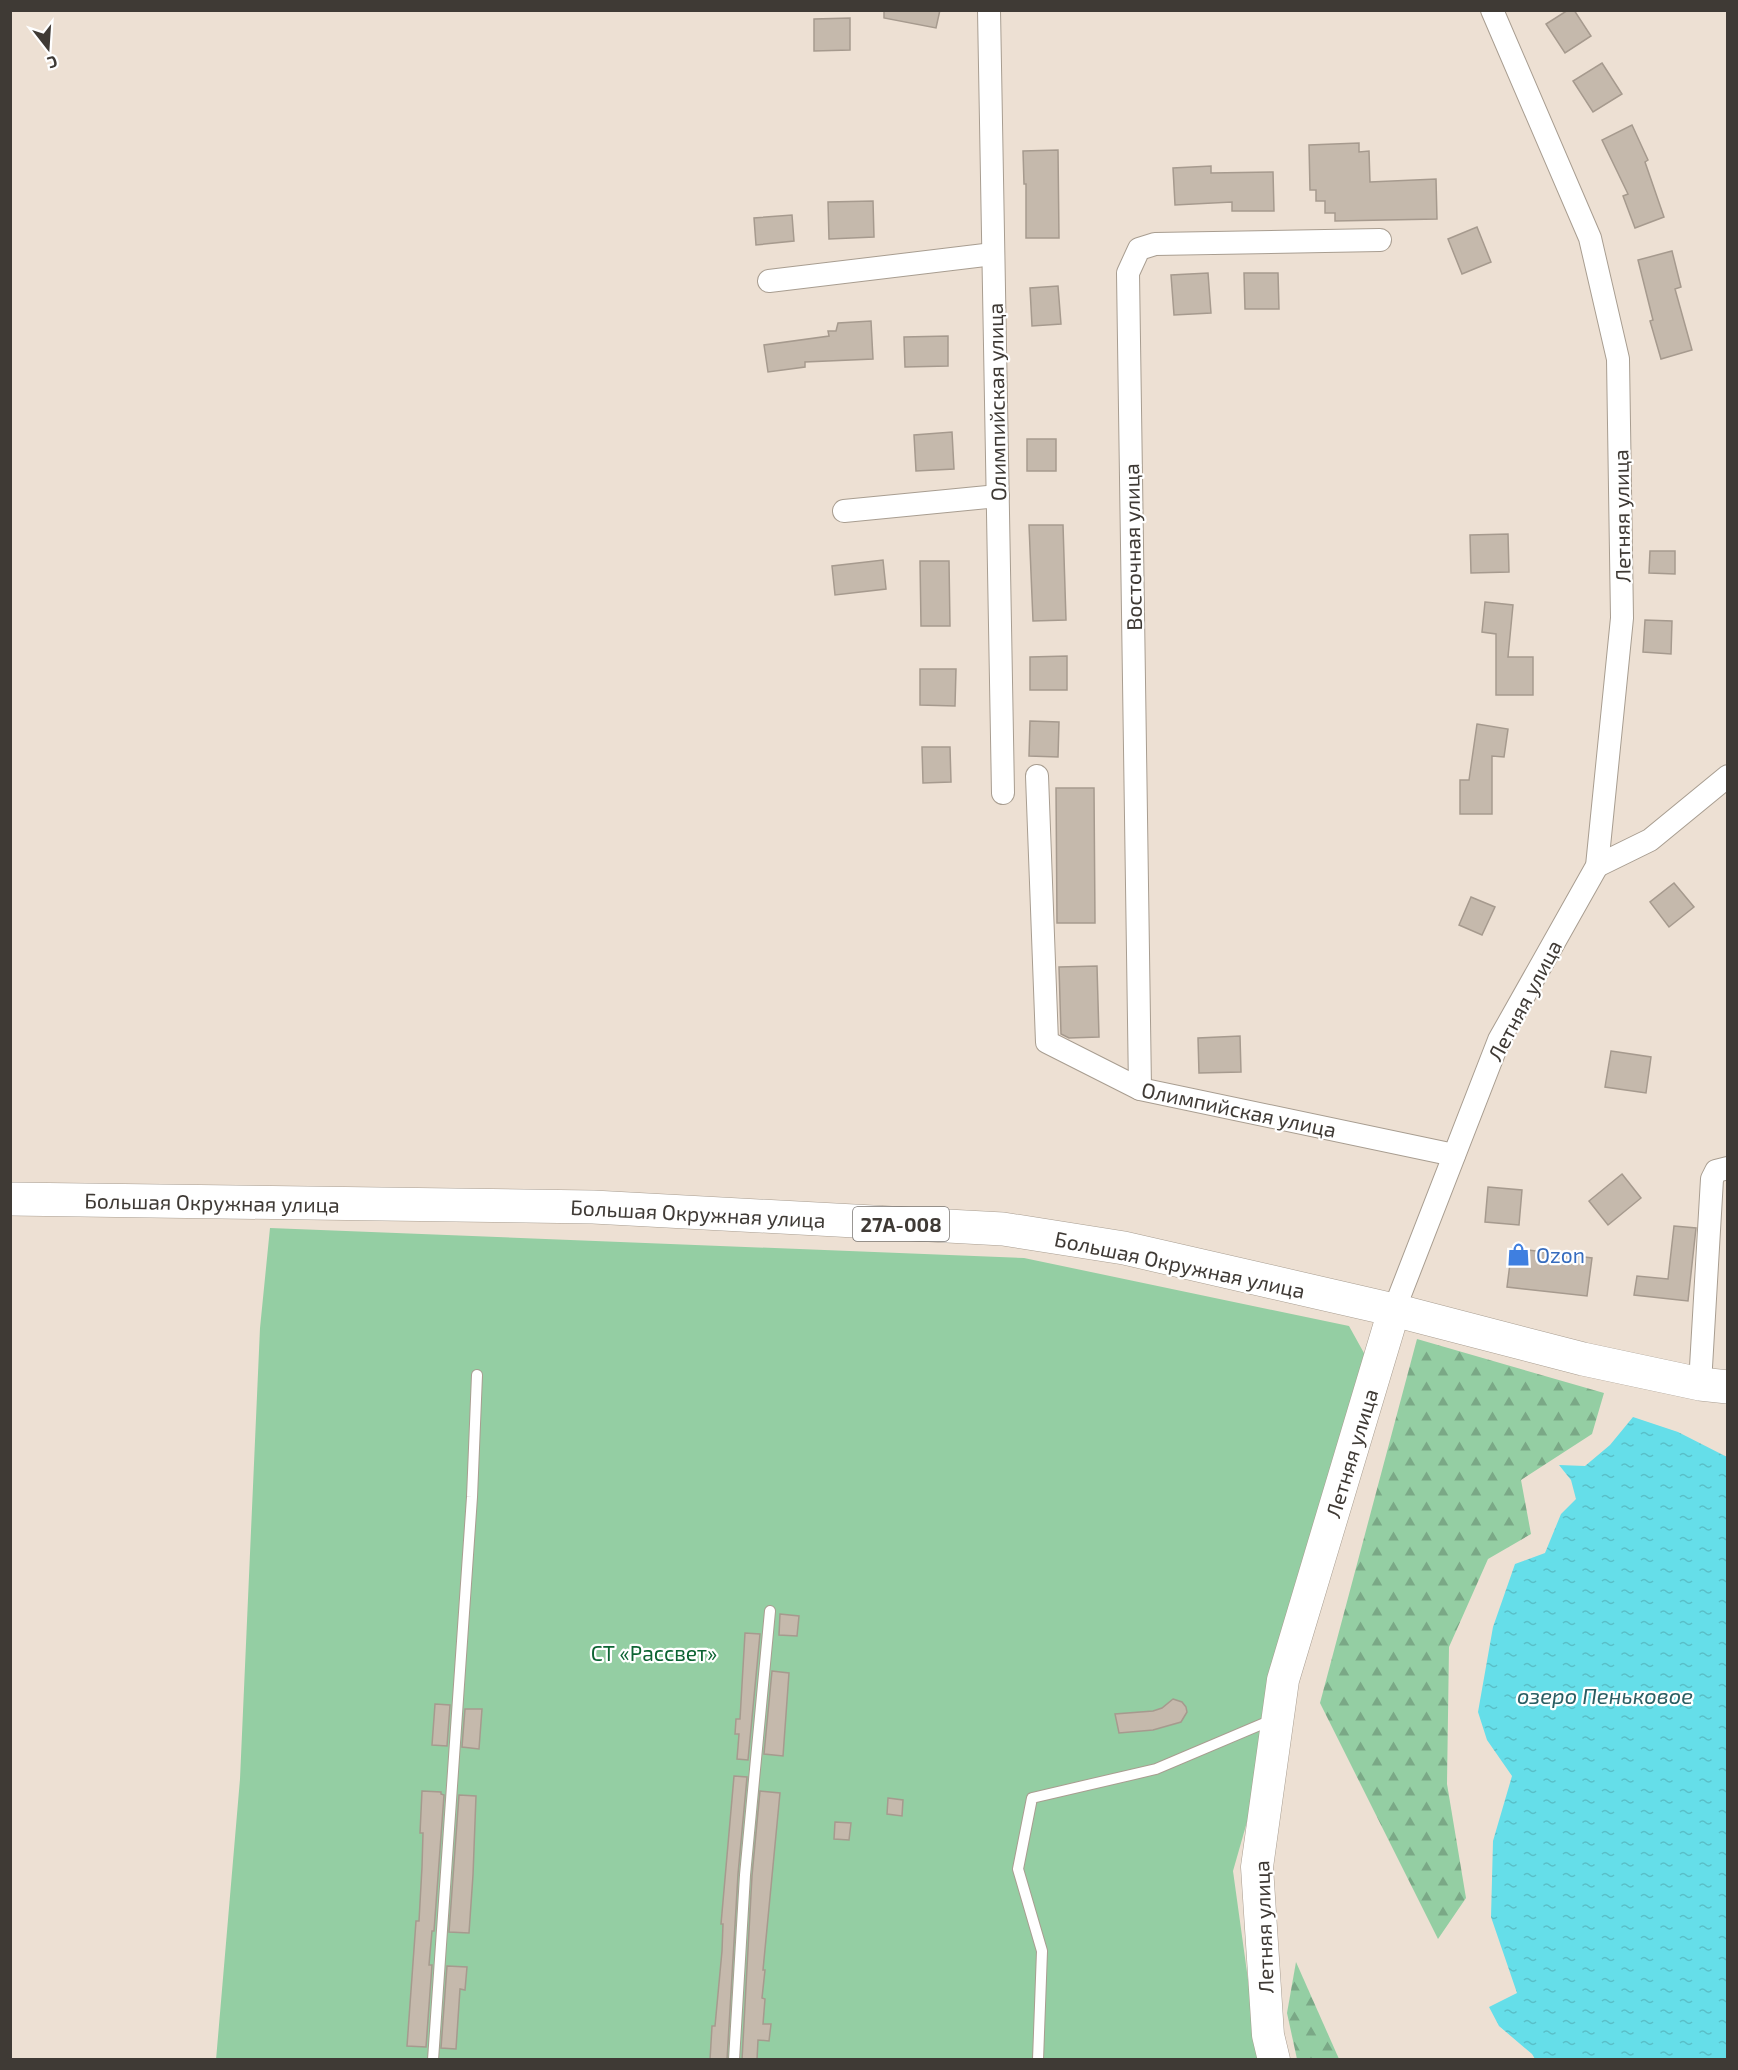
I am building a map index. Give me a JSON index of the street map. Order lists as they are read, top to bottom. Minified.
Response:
{"streets":{"main road":["Большая Окружная улица","27А-008"],"street":["Олимпийская улица","Летняя улица","Восточная улица"]},"crossings":[["Олимпийская улица","Летняя улица"],["Олимпийская улица","Восточная улица"],["Летняя улица","Большая Окружная улица"]],"water":["озеро Пеньковое"],"parks":["СТ «Рассвет»"],"places":{"shop":["Ozon"]},"north":"bottom"}
